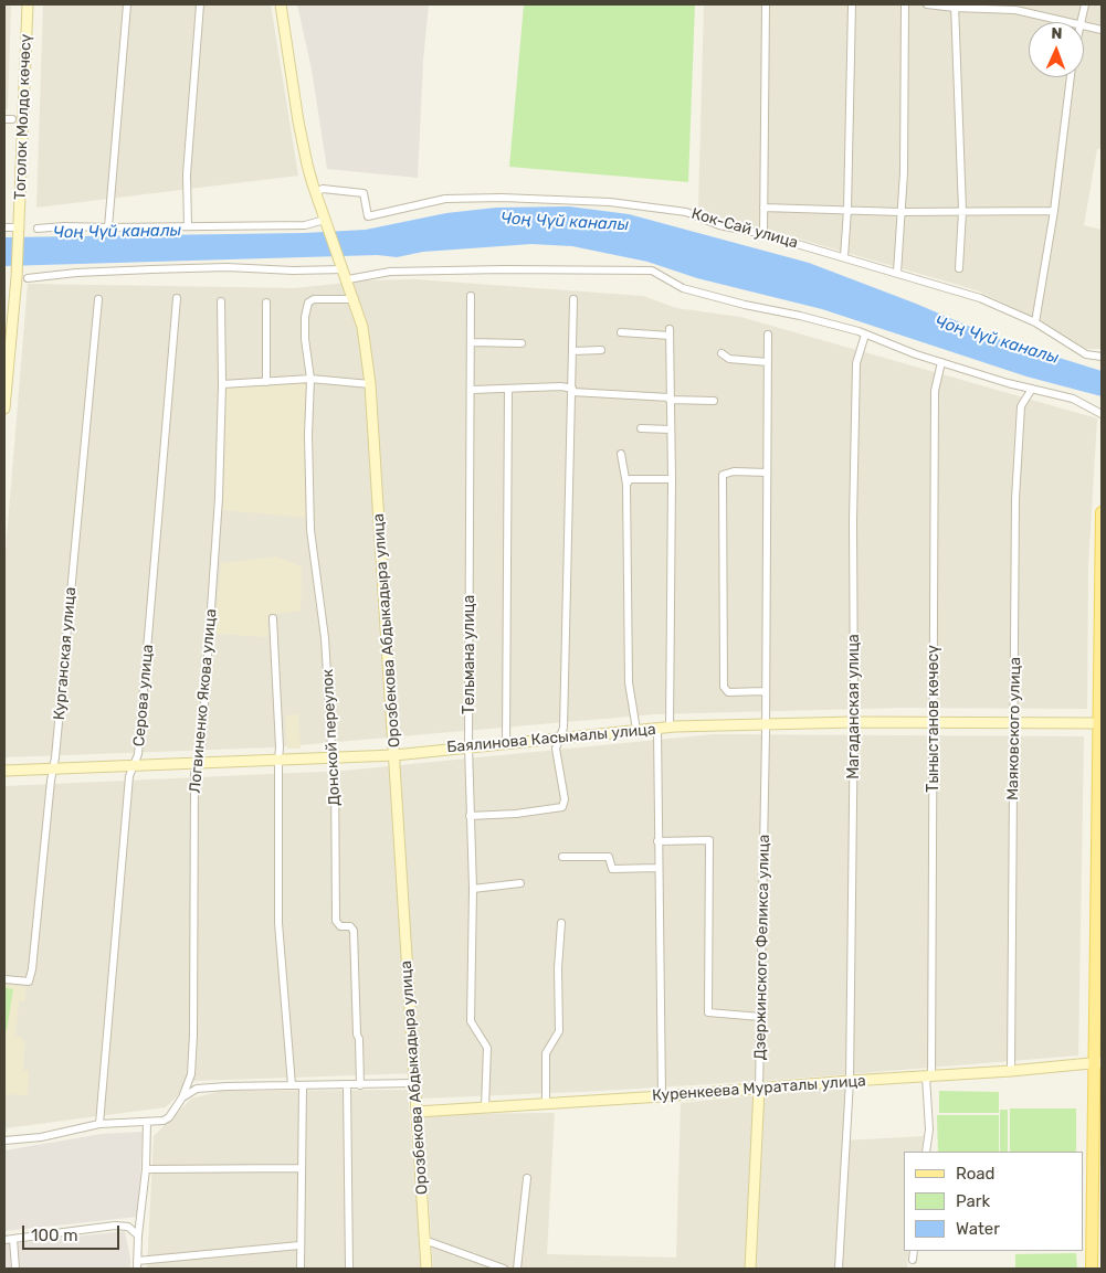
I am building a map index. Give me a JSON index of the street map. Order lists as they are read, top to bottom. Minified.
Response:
{"streets":{"street":["Тоголок Молдо көчөсү","Кок-Сай улица","Орозбекова Абдыкадыра улица","Курганская улица","Тельмана улица","Серова улица","Логвиненко Якова улица","Магаданская улица","Тыныстанов көчөсү","Маяковского улица","Донской переулок","Баялинова Касымалы улица","Дзержинского Феликса улица","Куренкеева Мураталы улица"]},"crossings":[["Кок-Сай улица","Орозбекова Абдыкадыра улица"],["Орозбекова Абдыкадыра улица","Донской переулок"],["Орозбекова Абдыкадыра улица","Баялинова Касымалы улица"],["Орозбекова Абдыкадыра улица","Куренкеева Мураталы улица"],["Курганская улица","Баялинова Касымалы улица"],["Тельмана улица","Баялинова Касымалы улица"],["Тельмана улица","Куренкеева Мураталы улица"],["Серова улица","Баялинова Касымалы улица"],["Логвиненко Якова улица","Баялинова Касымалы улица"],["Магаданская улица","Баялинова Касымалы улица"],["Магаданская улица","Куренкеева Мураталы улица"],["Тыныстанов көчөсү","Баялинова Касымалы улица"],["Тыныстанов көчөсү","Куренкеева Мураталы улица"],["Маяковского улица","Баялинова Касымалы улица"],["Маяковского улица","Куренкеева Мураталы улица"],["Донской переулок","Баялинова Касымалы улица"],["Баялинова Касымалы улица","Дзержинского Феликса улица"],["Дзержинского Феликса улица","Куренкеева Мураталы улица"]],"water":["Чоң Чүй каналы"],"legend":["Road","Park","Water"],"scale_bar":"100 m","north":"top"}
